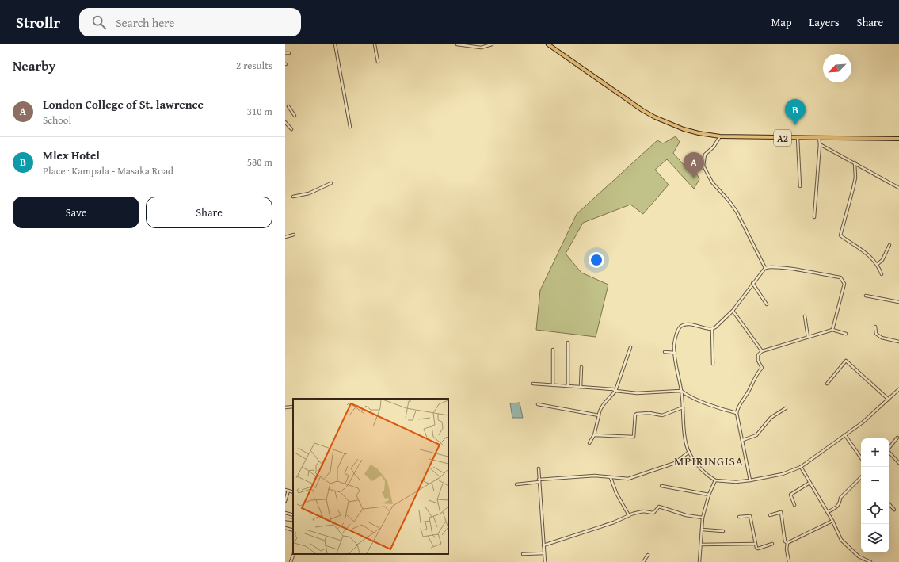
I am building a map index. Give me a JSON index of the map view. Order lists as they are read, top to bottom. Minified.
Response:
{"streets":{"main road":["A2"]},"districts":["MPIRINGISA"],"north":"bottom left","page":{"header":"Strollr","search":"Search here","nav":["Map","Layers","Share"],"heading":["Nearby","2 results"],"list":[{"mark":"A","name":"London College of St. lawrence","note":"School","value":"310 m"},{"mark":"B","name":"Mlex Hotel","note":"Place · Kampala - Masaka Road","value":"580 m"}],"pins":["B","A"],"buttons":["Save","Share"],"map_buttons":["+","−"]}}
